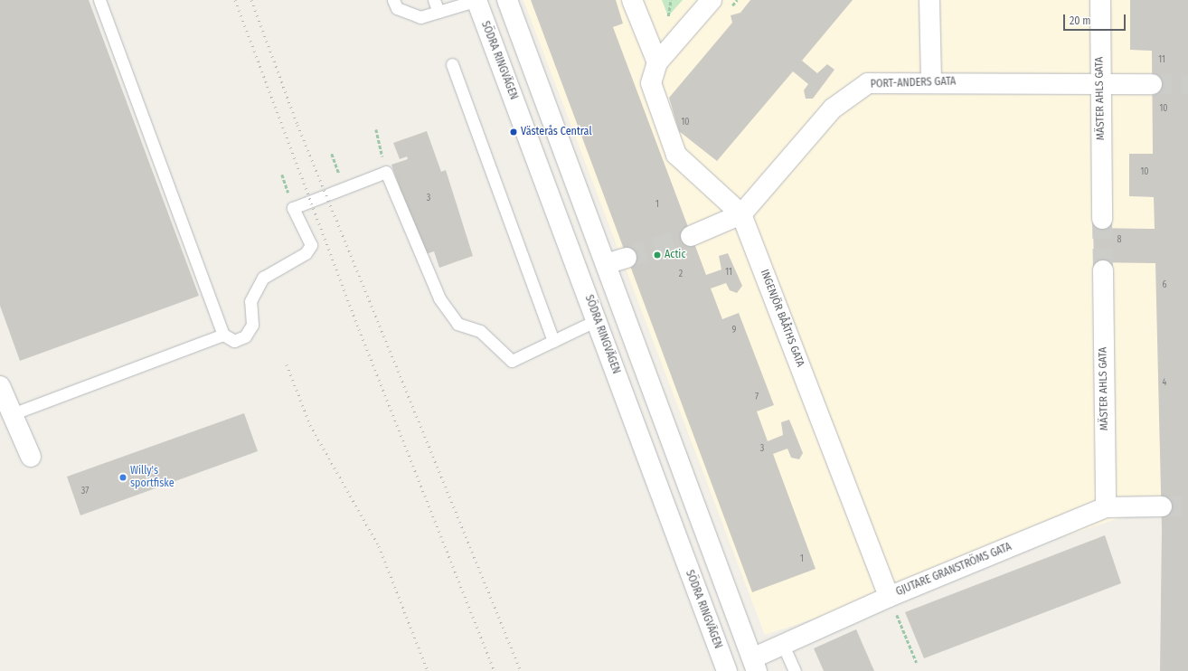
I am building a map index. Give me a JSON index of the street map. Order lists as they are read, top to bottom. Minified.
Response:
{"streets":{"street":["SÖDRA RINGVÄGEN","PORT-ANDERS GATA","MÄSTER AHLS GATA","INGENJÖR BÅÅTHS GATA","GJUTARE GRANSTRÖMS GATA"]},"crossings":[["SÖDRA RINGVÄGEN","GJUTARE GRANSTRÖMS GATA"],["PORT-ANDERS GATA","MÄSTER AHLS GATA"],["PORT-ANDERS GATA","INGENJÖR BÅÅTHS GATA"],["MÄSTER AHLS GATA","GJUTARE GRANSTRÖMS GATA"],["INGENJÖR BÅÅTHS GATA","GJUTARE GRANSTRÖMS GATA"]],"places":["Västerås Central","Actic","Willy's sportfiske"],"house_numbers":["11","10","10","10","3","1","8","11","2","6","9","4","7","3","37","1"],"scale_bar":"20 m"}
